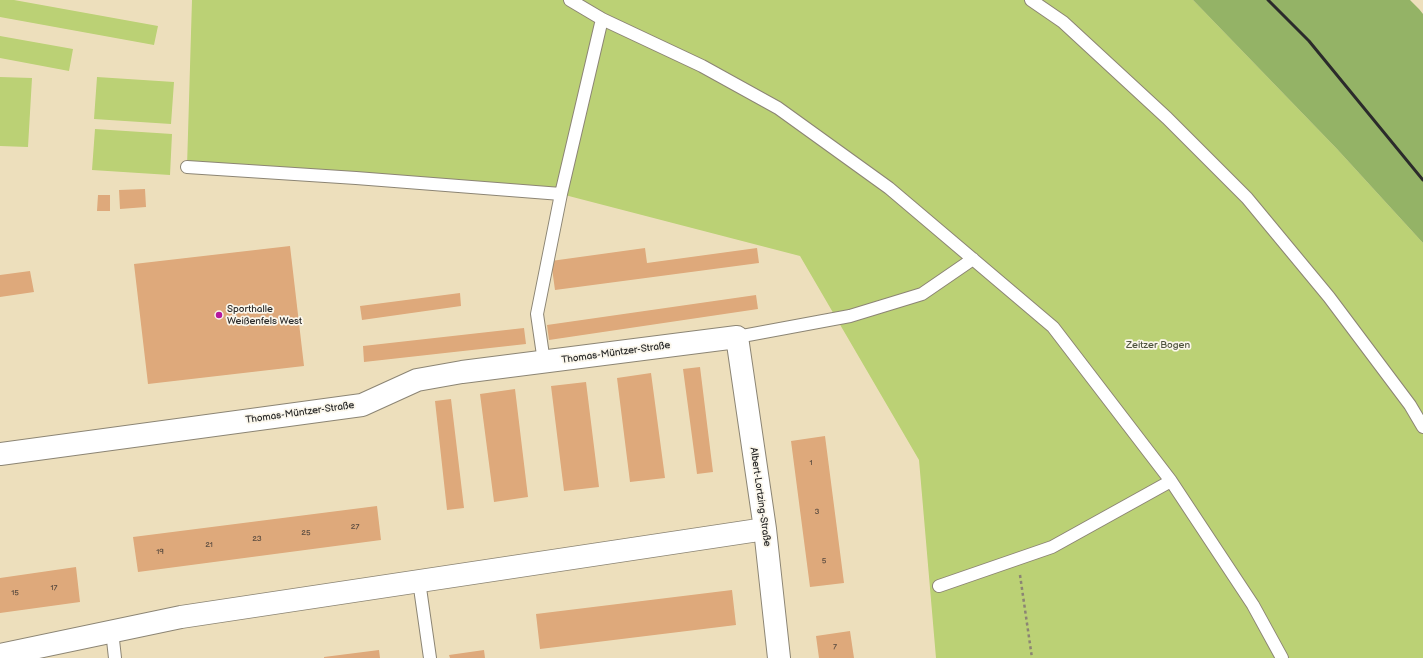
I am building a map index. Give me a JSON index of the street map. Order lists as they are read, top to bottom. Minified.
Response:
{"streets":{"street":["Thomas-Müntzer-Straße","Albert-Lortzing-Straße"]},"crossings":[["Thomas-Müntzer-Straße","Albert-Lortzing-Straße"]],"parks":["Zeitzer Bogen"],"places":["Sporthalle Weißenfels West"],"house_numbers":["1","3","27","25","23","21","19","5","17","15","7"]}
